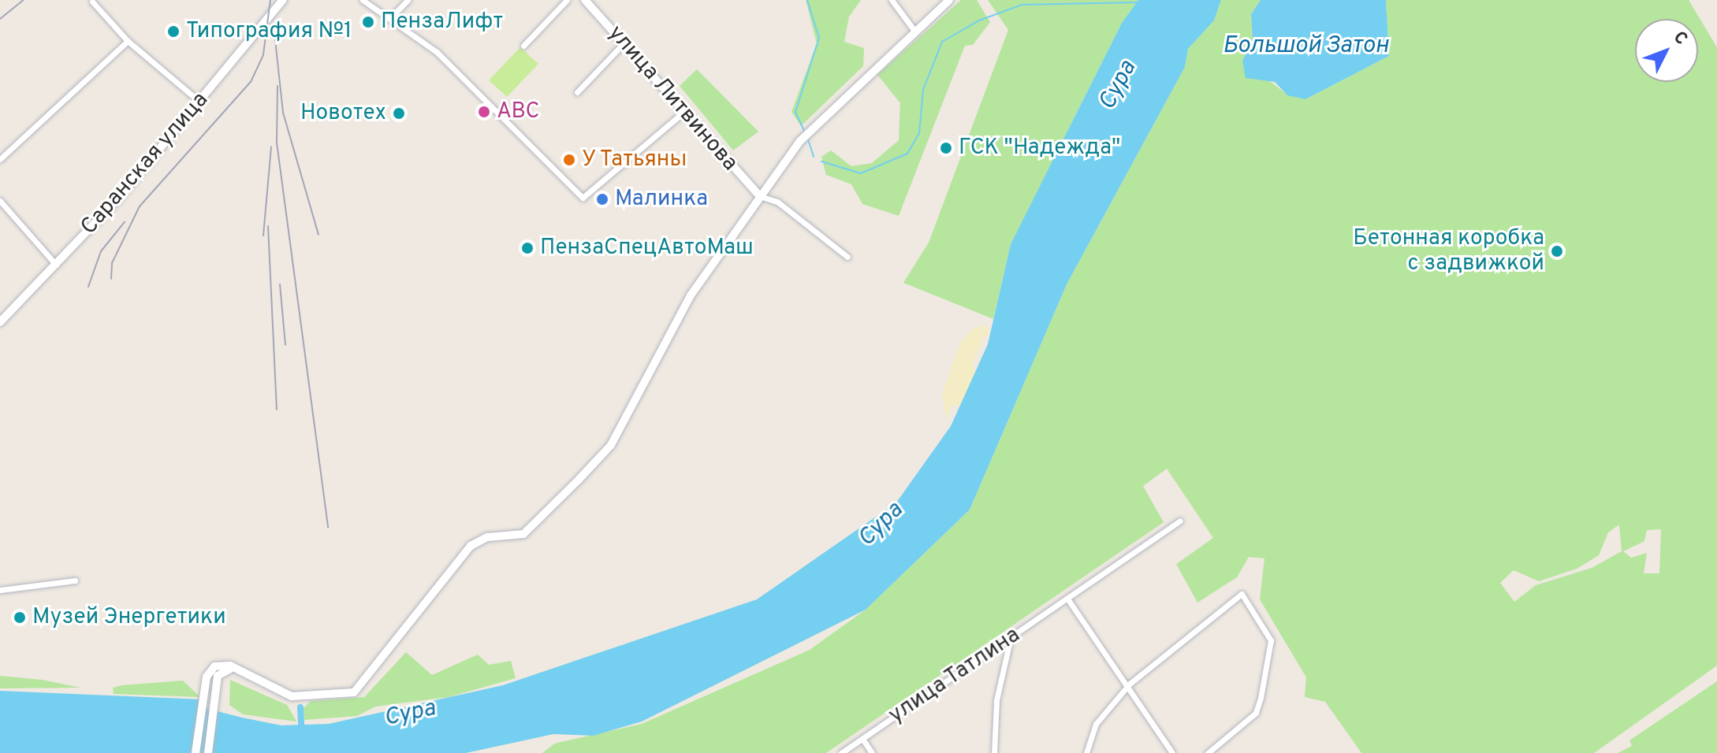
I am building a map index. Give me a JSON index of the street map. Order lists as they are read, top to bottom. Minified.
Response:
{"streets":{"main road":["улица Литвинова","Саранская улица"],"street":["улица Татлина"]},"water":["Большой Затон","Сура"],"places":["ПензаЛифт","Типография №1","ABC","Новотех","ГСК \"Надежда\"","У Татьяны","Малинка","ПензаСпецАвтоМаш","Бетонная коробка с задвижкой","Музей Энергетики"],"north":"top right"}
